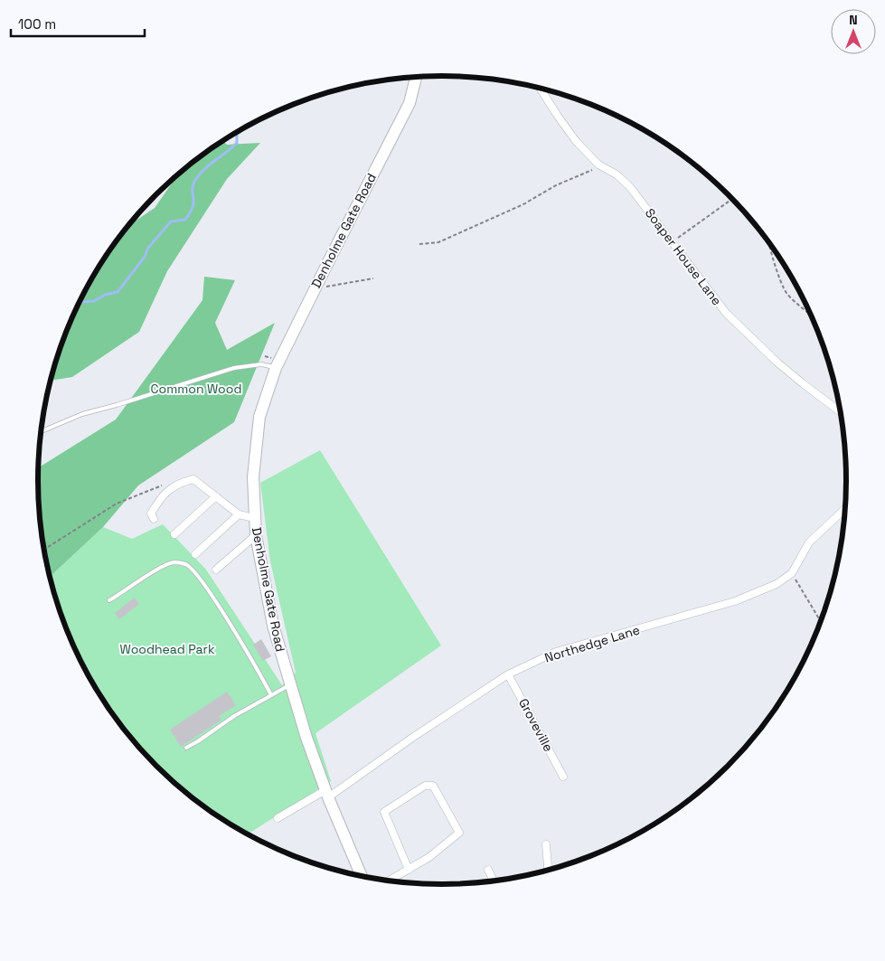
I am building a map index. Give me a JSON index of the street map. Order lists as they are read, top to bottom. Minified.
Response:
{"streets":{"main road":["Denholme Gate Road"],"street":["Soaper House Lane","Northedge Lane","Groveville"]},"crossings":[["Denholme Gate Road","Northedge Lane"],["Northedge Lane","Groveville"]],"parks":["Common Wood","Woodhead Park"],"scale_bar":"100 m","north":"top"}
